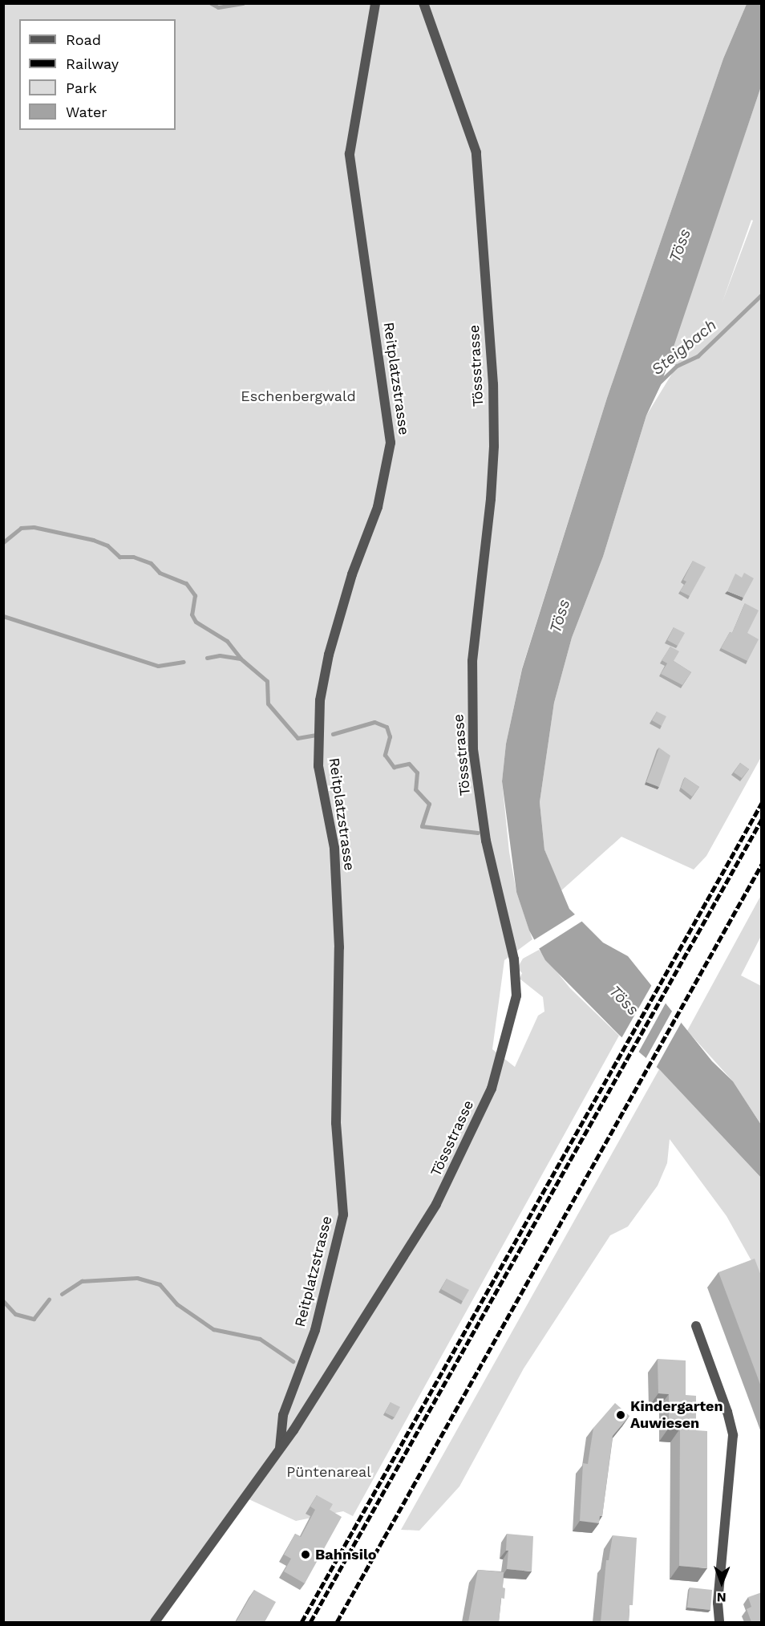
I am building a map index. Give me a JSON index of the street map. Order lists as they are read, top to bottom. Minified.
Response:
{"streets":{"street":["Tössstrasse","Reitplatzstrasse"]},"crossings":[["Tössstrasse","Reitplatzstrasse"]],"water":["Töss","Steigbach"],"parks":["Eschenbergwald","Püntenareal"],"places":["Kindergarten Auwiesen","Bahnsilo"],"legend":["Road","Railway","Park","Water"],"north":"bottom"}
